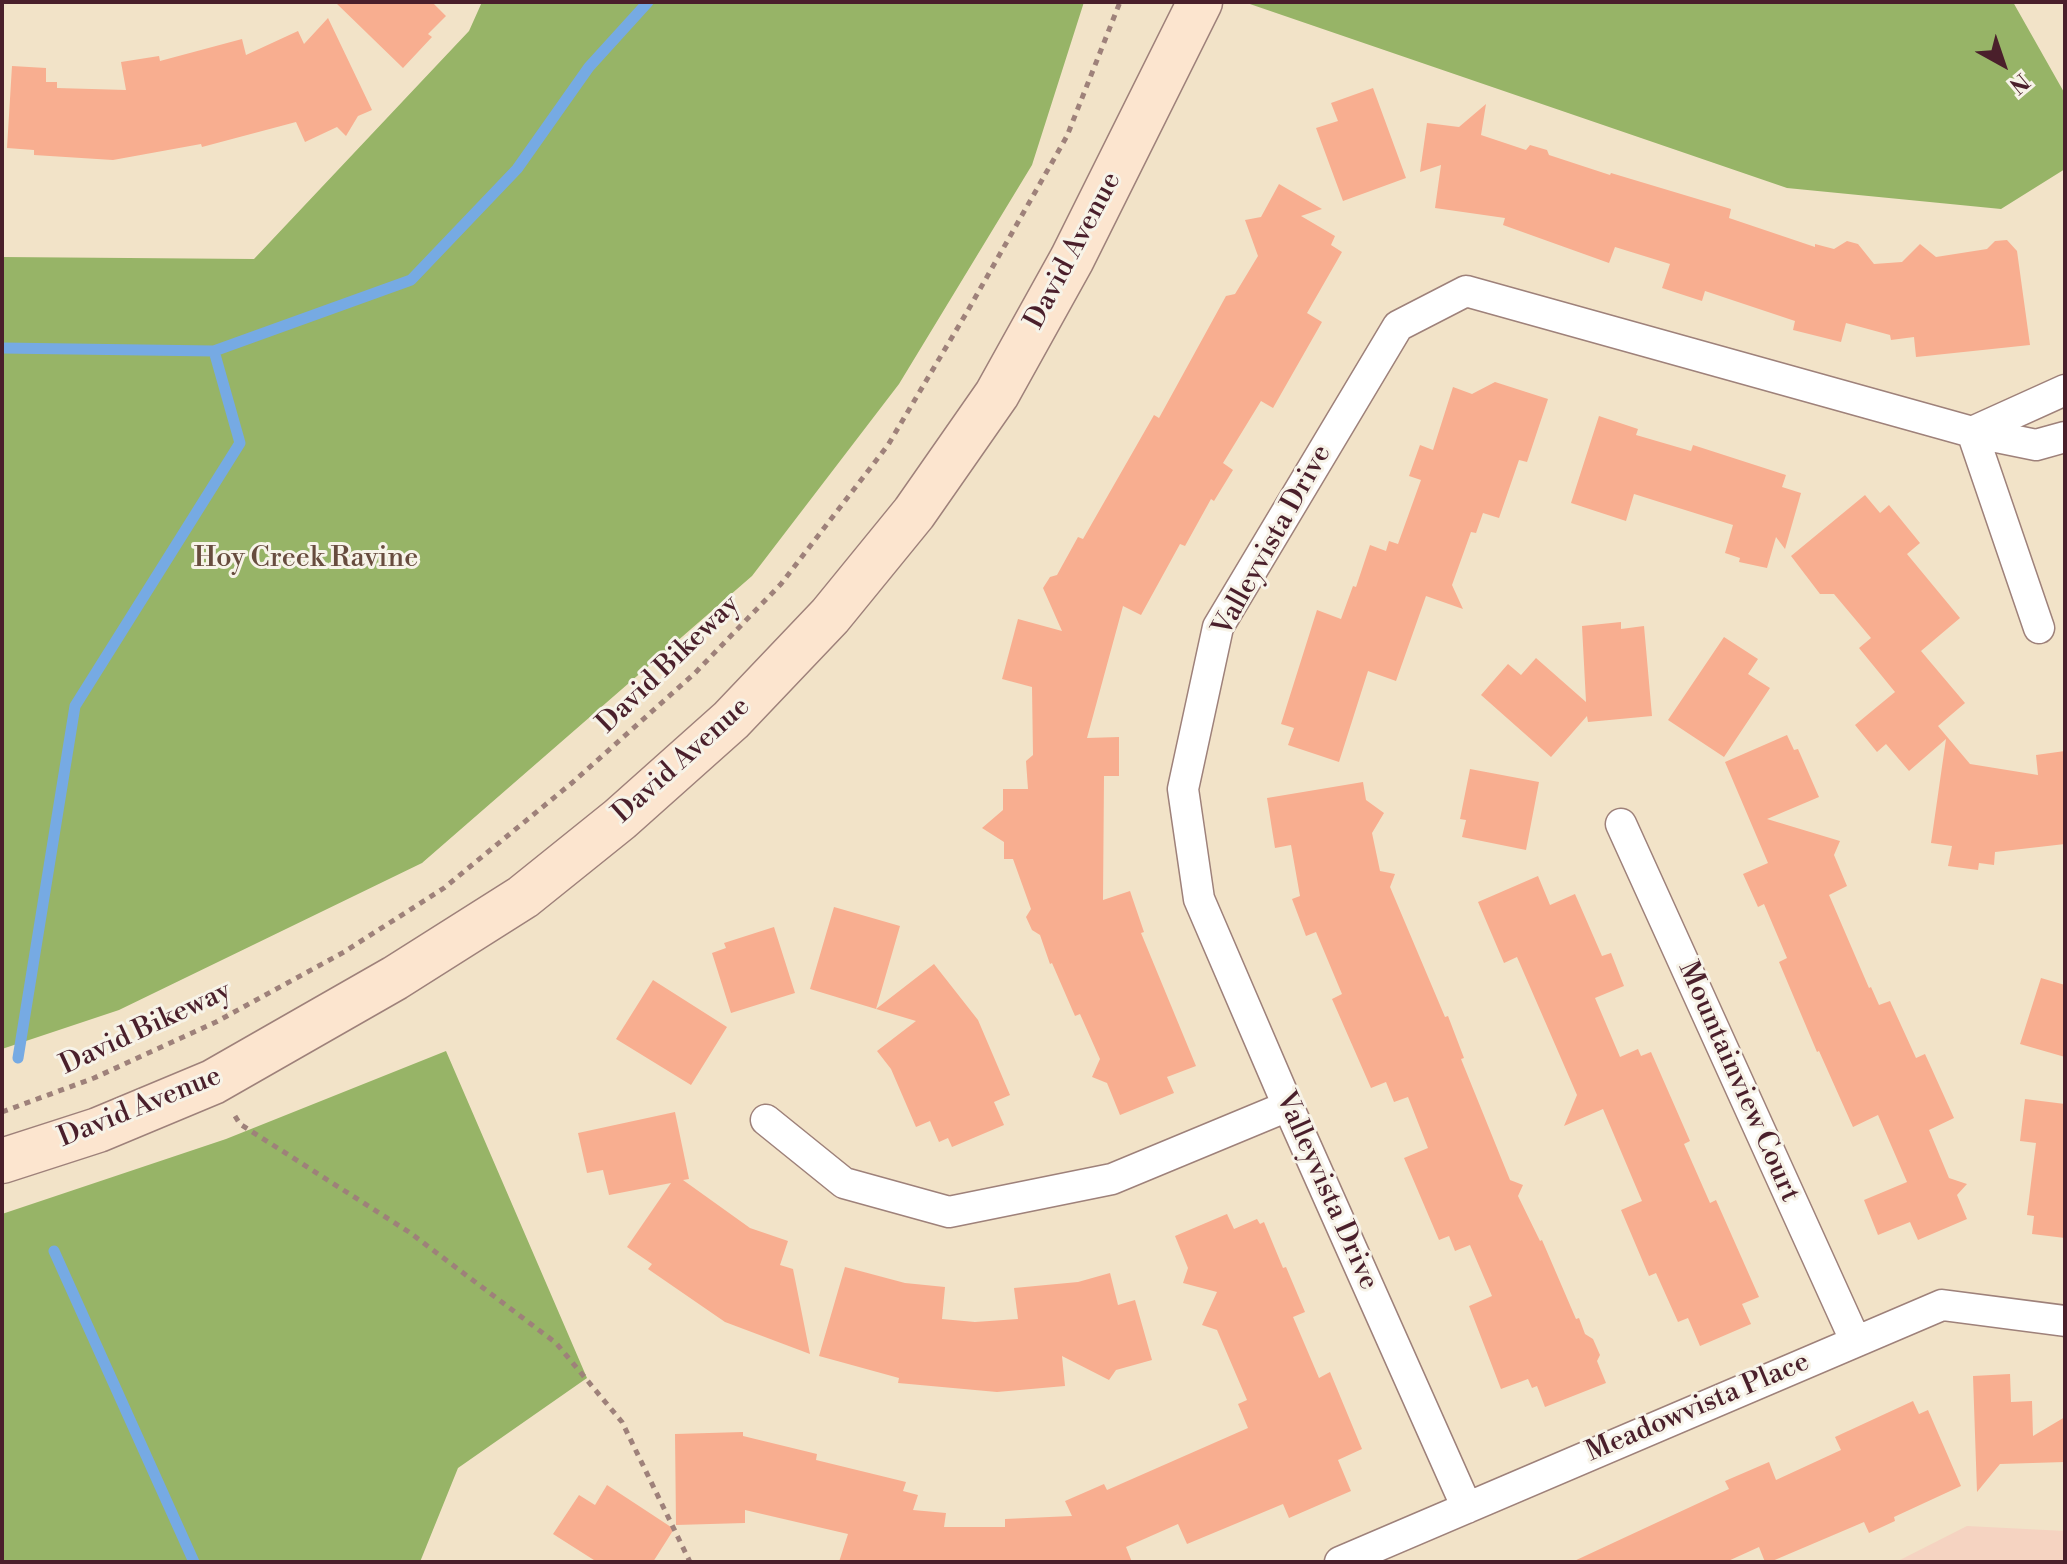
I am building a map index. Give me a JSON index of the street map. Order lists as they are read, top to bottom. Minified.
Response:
{"streets":{"main road":["David Avenue"],"street":["Valleyvista Drive","Mountainview Court","Meadowvista Place"],"path":["David Bikeway"]},"crossings":[["Valleyvista Drive","Meadowvista Place"],["Mountainview Court","Meadowvista Place"]],"parks":["Hoy Creek Ravine"],"north":"bottom right"}
